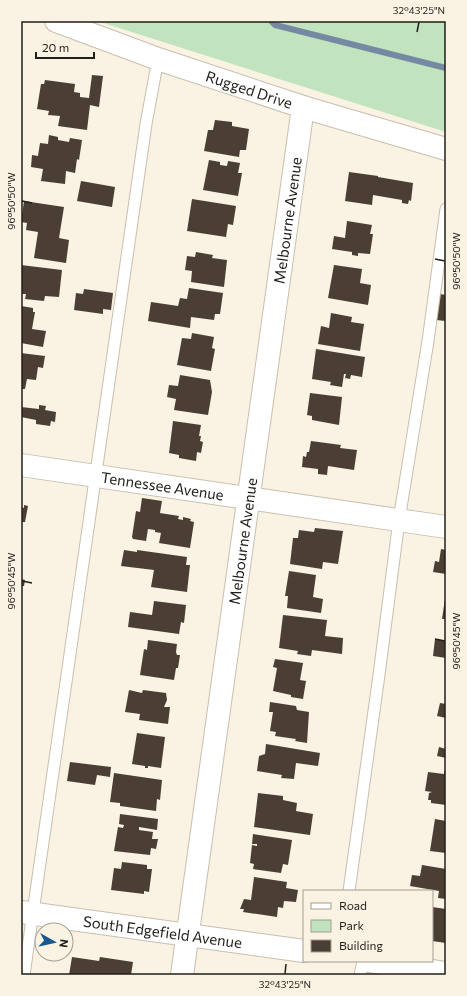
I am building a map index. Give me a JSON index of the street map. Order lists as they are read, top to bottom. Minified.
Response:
{"streets":{"street":["Rugged Drive","Melbourne Avenue","Tennessee Avenue","South Edgefield Avenue"]},"crossings":[["Rugged Drive","Melbourne Avenue"],["Melbourne Avenue","Tennessee Avenue"],["Melbourne Avenue","South Edgefield Avenue"]],"legend":["Road","Park","Building"],"scale_bar":"20 m","north":"right","coordinates":["32°43'25\"N","96°50'50\"W","96°50'45\"W"]}
